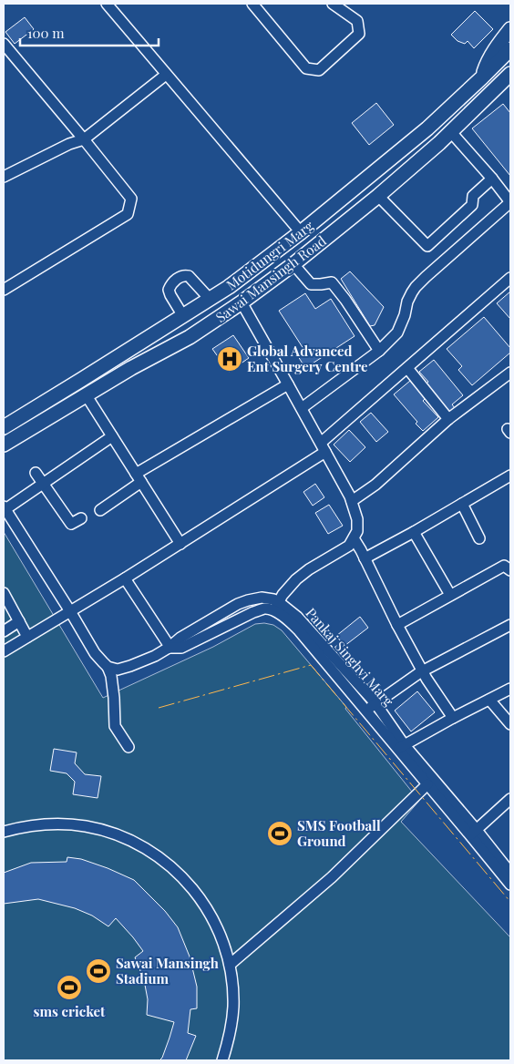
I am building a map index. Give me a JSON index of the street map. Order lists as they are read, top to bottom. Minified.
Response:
{"streets":{"main road":["Motidungri Marg","Sawai Mansingh Road"],"street":["Pankaj Singhvi Marg"]},"places":{"hospital":["Global Advanced Ent Surgery Centre"],"sports":["SMS Football Ground","Sawai Mansingh Stadium","sms cricket"]},"scale_bar":"100 m"}
